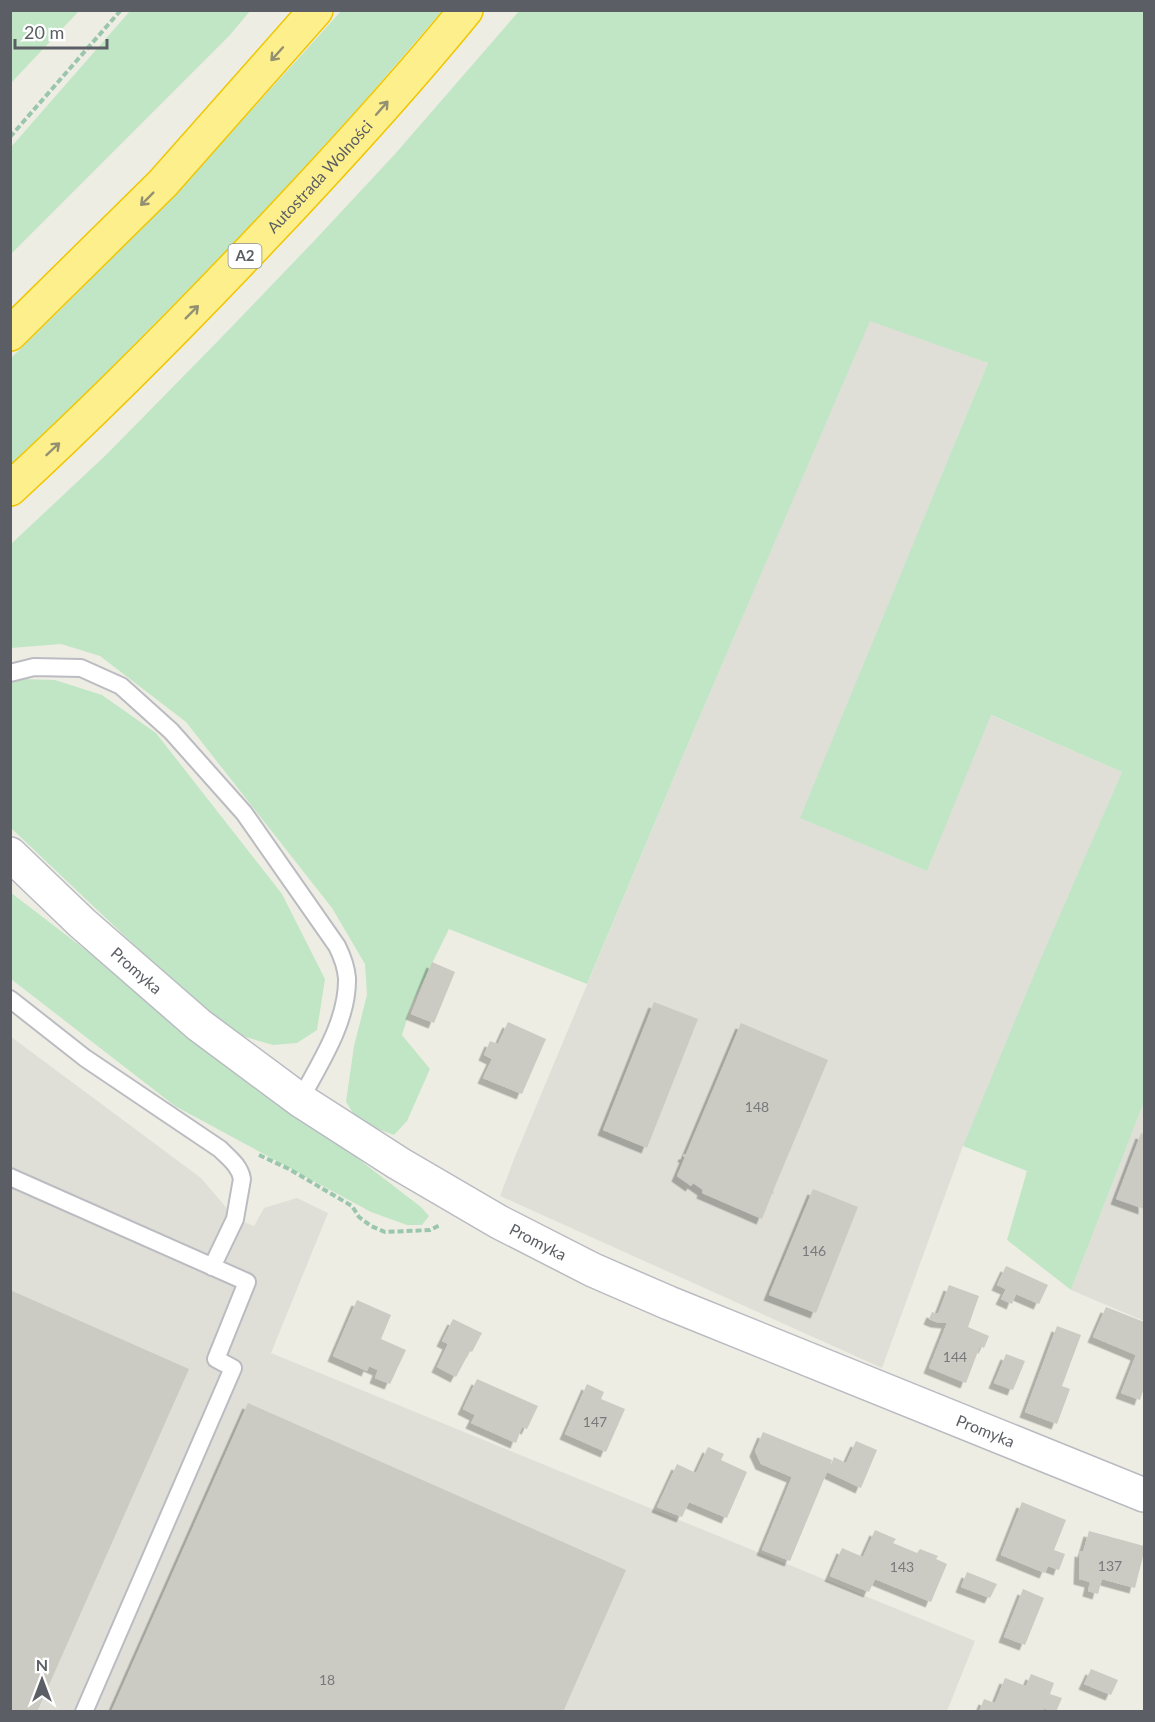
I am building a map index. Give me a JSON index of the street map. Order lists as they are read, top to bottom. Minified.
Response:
{"streets":{"highway":["Autostrada Wolności","A2"],"street":["Promyka"]},"house_numbers":["148","146","144","147","137","143","18"],"scale_bar":"20 m","north":"top"}
